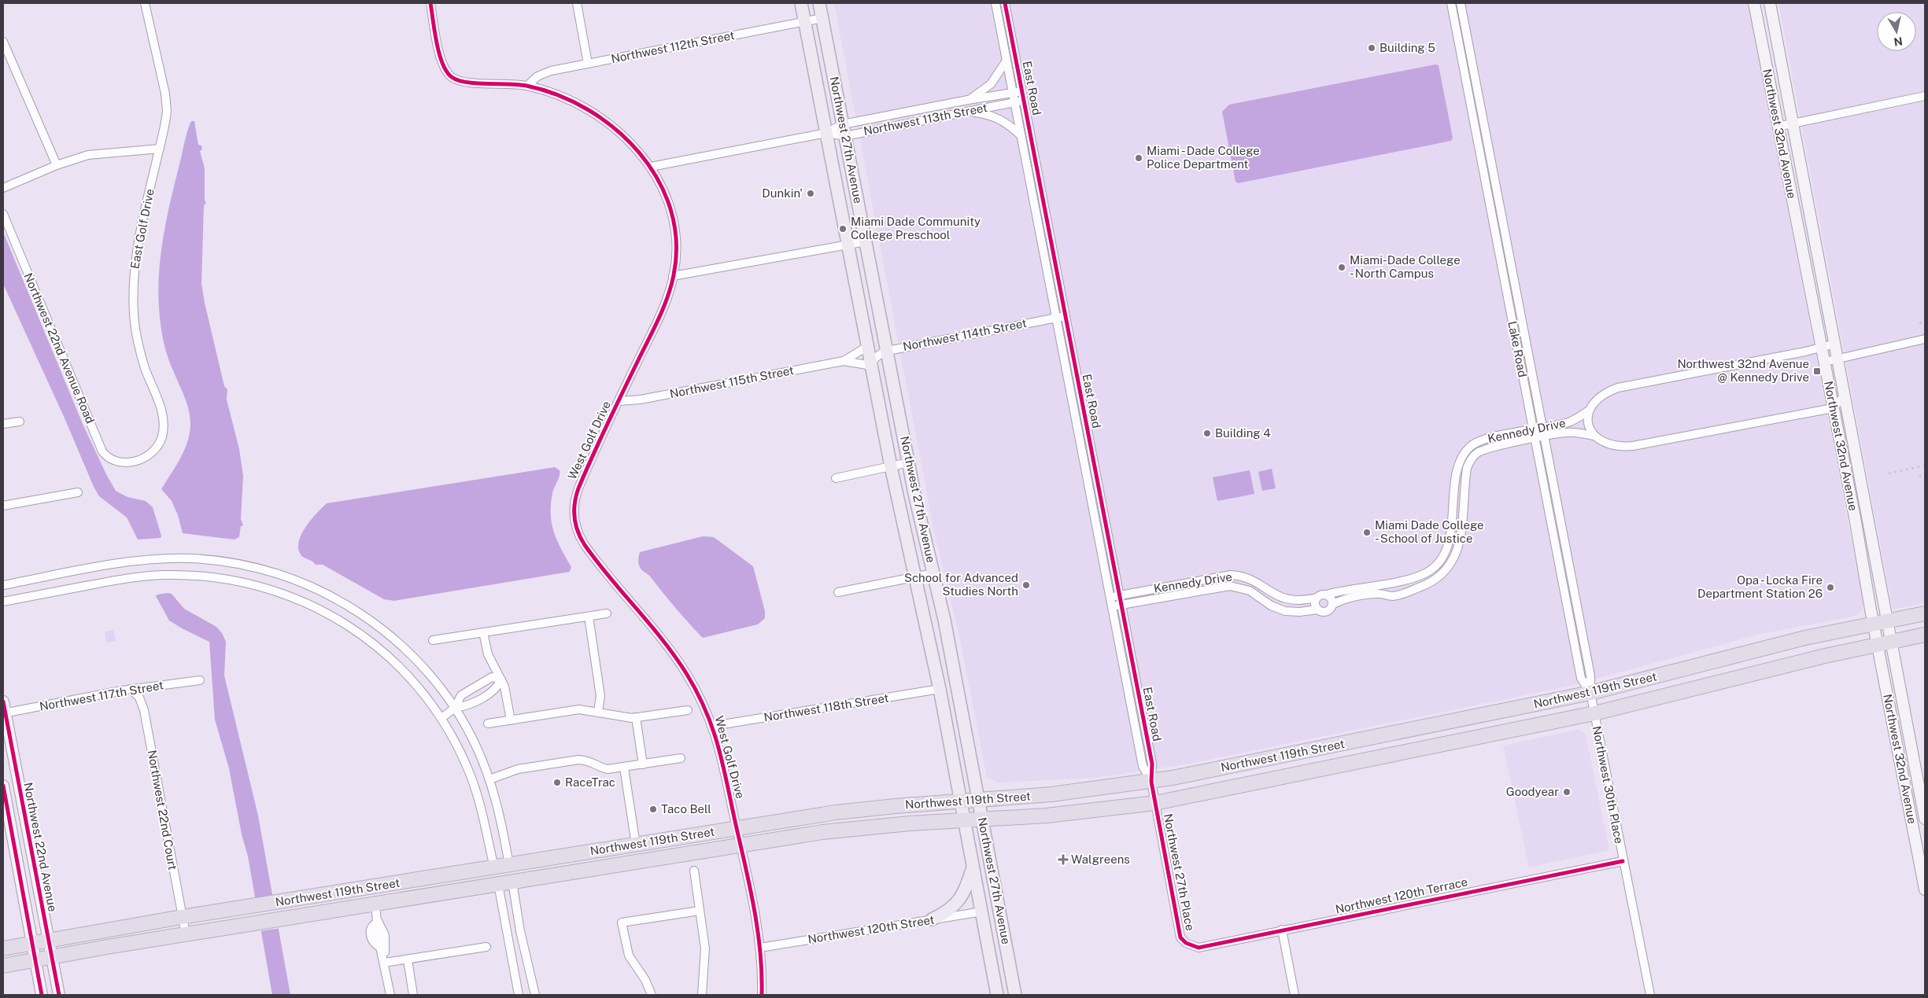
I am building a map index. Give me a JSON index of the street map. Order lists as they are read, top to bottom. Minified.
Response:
{"streets":{"highway":["Northwest 119th Street"],"main road":["Northwest 32nd Avenue","Northwest 27th Avenue","Northwest 22nd Avenue"],"street":["Northwest 112th Street","East Road","Northwest 113th Street","East Golf Drive","Northwest 114th Street","Northwest 22nd Avenue Road","Lake Road","Northwest 115th Street","Kennedy Drive","West Golf Drive","Northwest 117th Street","Northwest 118th Street","Northwest 30th Place","Northwest 22nd Court","Northwest 27th Place","Northwest 120th Terrace","Northwest 120th Street"]},"crossings":[["Northwest 112th Street","Northwest 27th Avenue"],["Northwest 112th Street","West Golf Drive"],["East Road","Northwest 113th Street"],["East Road","Northwest 114th Street"],["East Road","Kennedy Drive"],["East Road","Northwest 119th Street"],["East Road","Northwest 27th Place"],["Northwest 113th Street","Northwest 27th Avenue"],["Northwest 113th Street","West Golf Drive"],["Northwest 32nd Avenue","Kennedy Drive"],["Northwest 32nd Avenue","Northwest 119th Street"],["Northwest 27th Avenue","Northwest 114th Street"],["Northwest 27th Avenue","Northwest 115th Street"],["Northwest 27th Avenue","Northwest 119th Street"],["Northwest 27th Avenue","Northwest 118th Street"],["Northwest 27th Avenue","Northwest 120th Street"],["East Golf Drive","Northwest 22nd Avenue Road"],["Northwest 114th Street","Northwest 115th Street"],["Lake Road","Kennedy Drive"],["Lake Road","Northwest 119th Street"],["Lake Road","Northwest 30th Place"],["Northwest 115th Street","West Golf Drive"],["West Golf Drive","Northwest 119th Street"],["West Golf Drive","Northwest 118th Street"],["West Golf Drive","Northwest 120th Street"],["Northwest 119th Street","Northwest 30th Place"],["Northwest 119th Street","Northwest 22nd Court"],["Northwest 119th Street","Northwest 22nd Avenue"],["Northwest 119th Street","Northwest 27th Place"],["Northwest 117th Street","Northwest 22nd Court"],["Northwest 117th Street","Northwest 22nd Avenue"],["Northwest 30th Place","Northwest 120th Terrace"],["Northwest 27th Place","Northwest 120th Terrace"]],"places":{"other":["Building 5","Miami - Dade College Police Department","Dunkin'","Miami Dade Community College Preschool","Miami-Dade College - North Campus","Building 4","Miami Dade College - School of Justice","School for Advanced Studies North","Opa - Locka Fire Department Station 26","RaceTrac","Goodyear","Taco Bell"],"transit":["Northwest 32nd Avenue @ Kennedy Drive"],"health":["Walgreens"]},"north":"bottom"}
